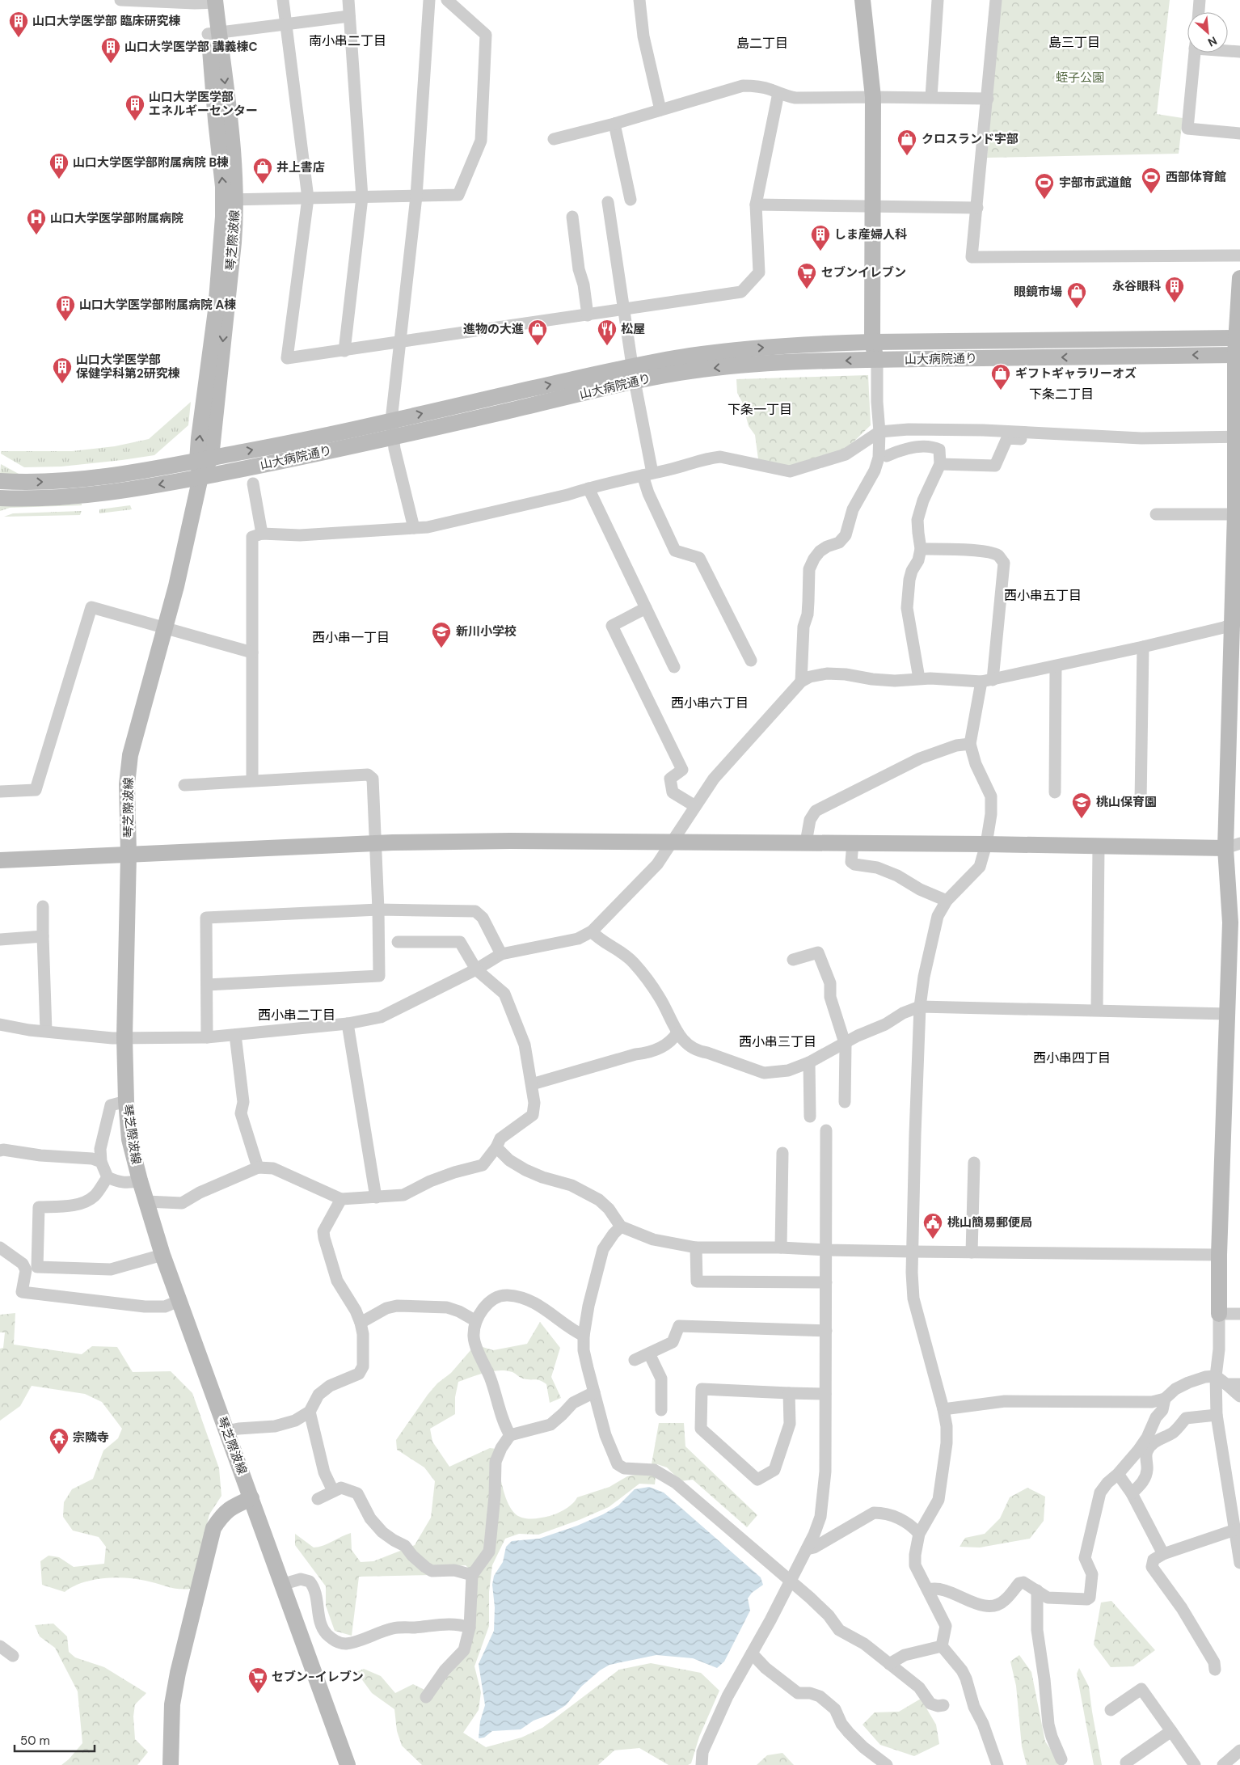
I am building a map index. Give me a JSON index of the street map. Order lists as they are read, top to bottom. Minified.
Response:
{"streets":{"street":["琴芝際波線","山大病院通り"]},"crossings":[["琴芝際波線","山大病院通り"]],"districts":["南小串二丁目","島三丁目","島二丁目","下条二丁目","下条一丁目","西小串五丁目","西小串一丁目","西小串六丁目","西小串二丁目","西小串三丁目","西小串四丁目"],"parks":["蛭子公園"],"places":{"building":["山口大学医学部 臨床研究棟","山口大学医学部 講義棟C","山口大学医学部 エネルギーセンター","山口大学医学部附属病院 B棟","しま産婦人科","永谷眼科","山口大学医学部附属病院 A棟","山口大学医学部 保健学科第2研究棟"],"shop":["クロスランド宇部","井上書店","眼鏡市場","進物の大進","ギフトギャラリーオズ"],"sports":["西部体育館","宇部市武道館"],"hospital":["山口大学医学部附属病院"],"supermarket":["セブンイレブン","セブン-イレブン"],"restaurant":["松屋"],"school or university":["新川小学校","桃山保育園"],"public building":["桃山簡易郵便局"],"temple":["宗隣寺"]},"scale_bar":"50 m","north":"bottom right"}
